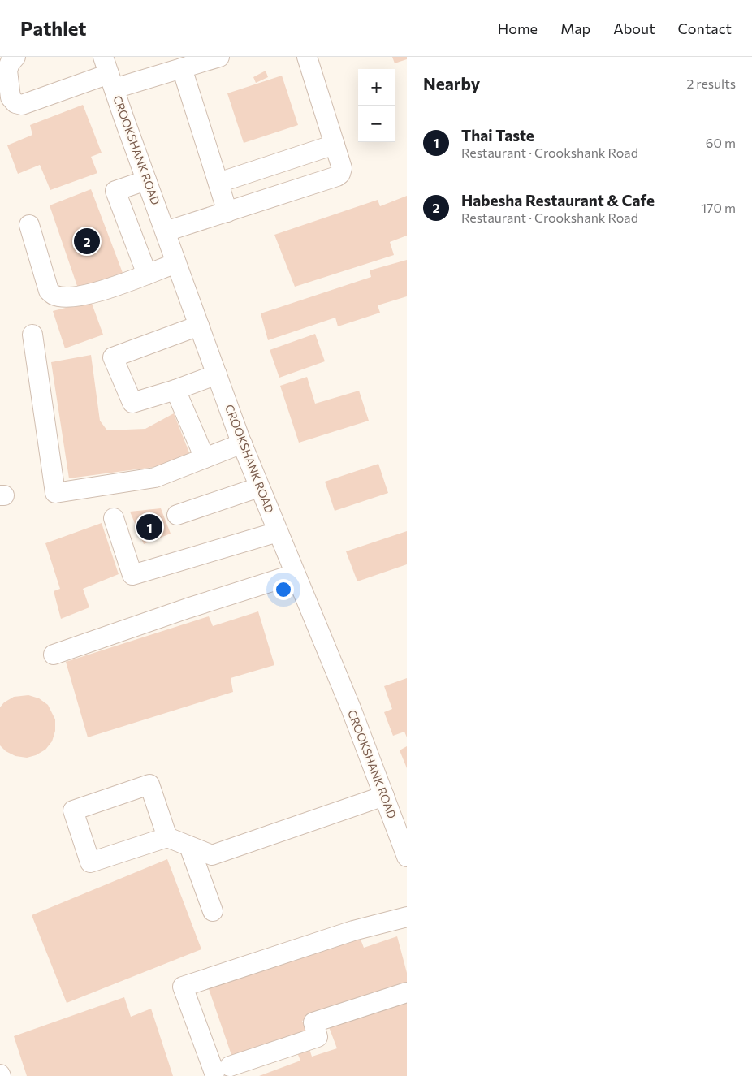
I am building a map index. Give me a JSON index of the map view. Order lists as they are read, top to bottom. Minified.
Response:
{"streets":{"street":["CROOKSHANK ROAD"]},"page":{"header":"Pathlet","nav":["Home","Map","About","Contact"],"heading":["Nearby","2 results"],"map_buttons":["+","−"],"list":[{"mark":"1","name":"Thai Taste","note":"Restaurant · Crookshank Road","value":"60 m"},{"mark":"2","name":"Habesha Restaurant & Cafe","note":"Restaurant · Crookshank Road","value":"170 m"}],"pins":["2","1"]}}
